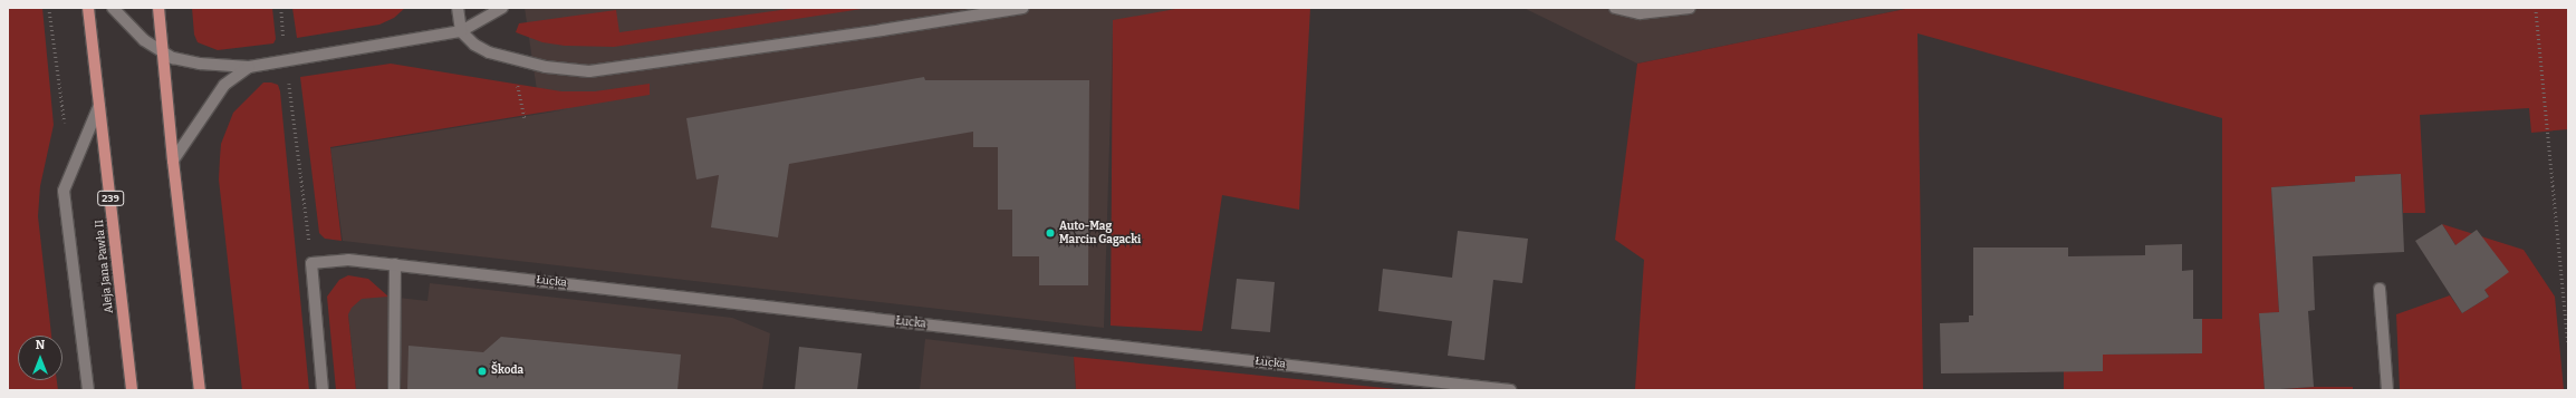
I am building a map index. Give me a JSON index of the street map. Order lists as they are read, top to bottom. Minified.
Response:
{"streets":{"main road":["239","Aleja Jana Pawła II"],"street":["Łucka"]},"places":["Auto-Mag Marcin Gagacki","Škoda"],"north":"top"}
